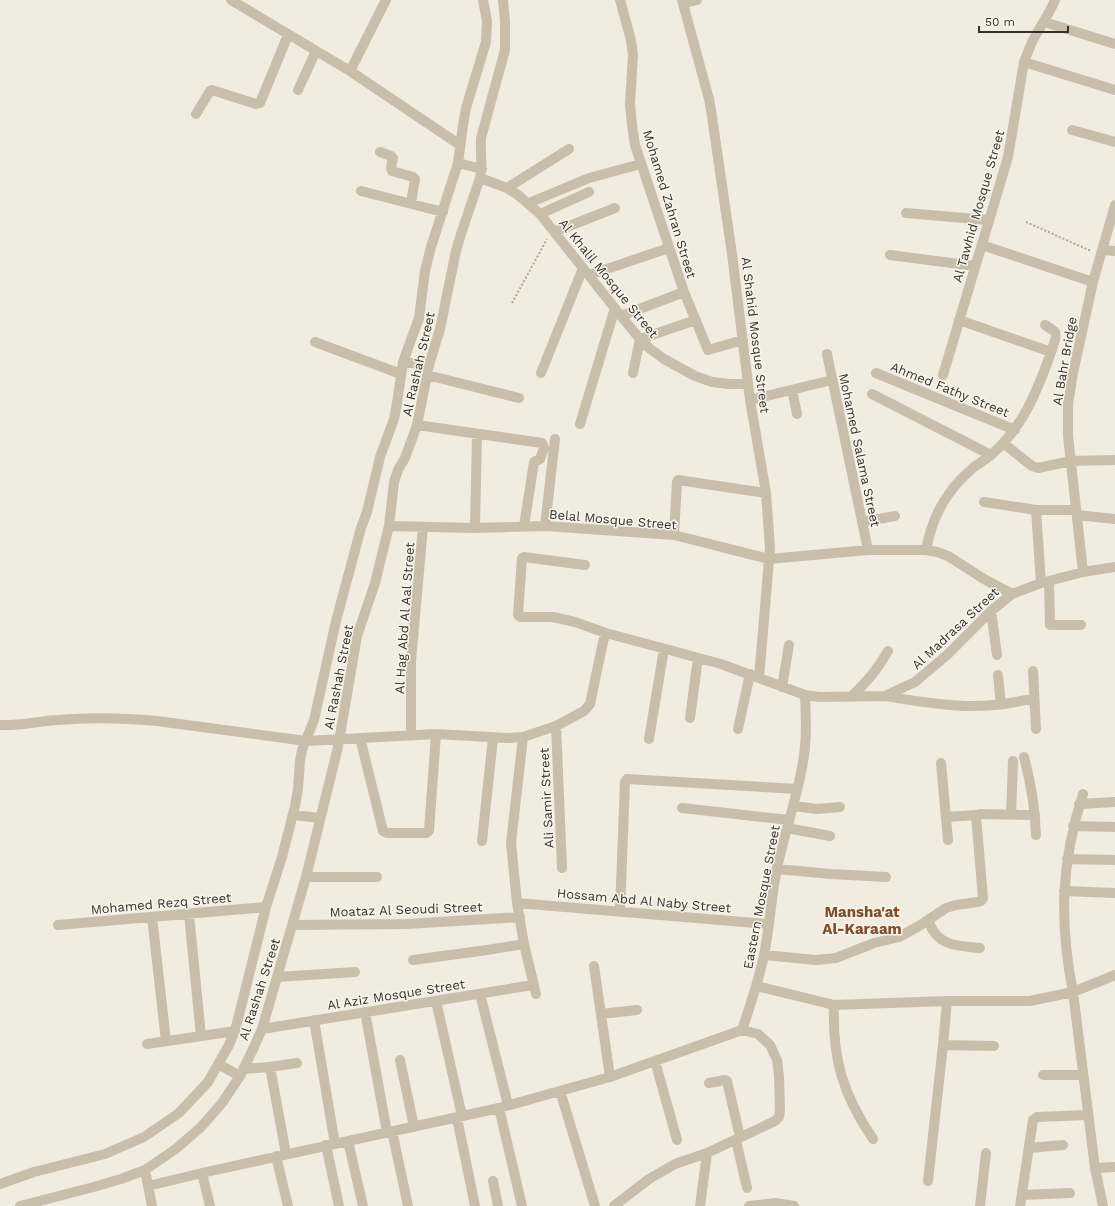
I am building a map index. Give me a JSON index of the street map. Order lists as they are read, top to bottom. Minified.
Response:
{"streets":{"street":["Mohamed Zahran Street","Al Tawhid Mosque Street","Al Khalil Mosque Street","Al Shahid Mosque Street","Al Bahr Bridge","Al Rashah Street","Ahmed Fathy Street","Mohamed Salama Street","Belal Mosque Street","Al Hag Abd Al Aal Street","Al Madrasa Street","Ali Samir Street","Eastern Mosque Street","Hossam Abd Al Naby Street","Mohamed Rezq Street","Moataz Al Seoudi Street","Al Aziz Mosque Street"]},"crossings":[["Mohamed Zahran Street","Al Shahid Mosque Street"],["Al Khalil Mosque Street","Al Shahid Mosque Street"],["Al Khalil Mosque Street","Al Rashah Street"],["Al Shahid Mosque Street","Belal Mosque Street"],["Al Shahid Mosque Street","Al Madrasa Street"],["Al Bahr Bridge","Al Madrasa Street"],["Al Rashah Street","Belal Mosque Street"],["Al Rashah Street","Mohamed Rezq Street"],["Al Rashah Street","Moataz Al Seoudi Street"],["Al Rashah Street","Al Aziz Mosque Street"],["Mohamed Salama Street","Belal Mosque Street"],["Belal Mosque Street","Al Hag Abd Al Aal Street"],["Belal Mosque Street","Al Madrasa Street"],["Al Madrasa Street","Eastern Mosque Street"],["Eastern Mosque Street","Hossam Abd Al Naby Street"]],"districts":["Mansha'at Al-Karaam"],"scale_bar":"50 m"}
